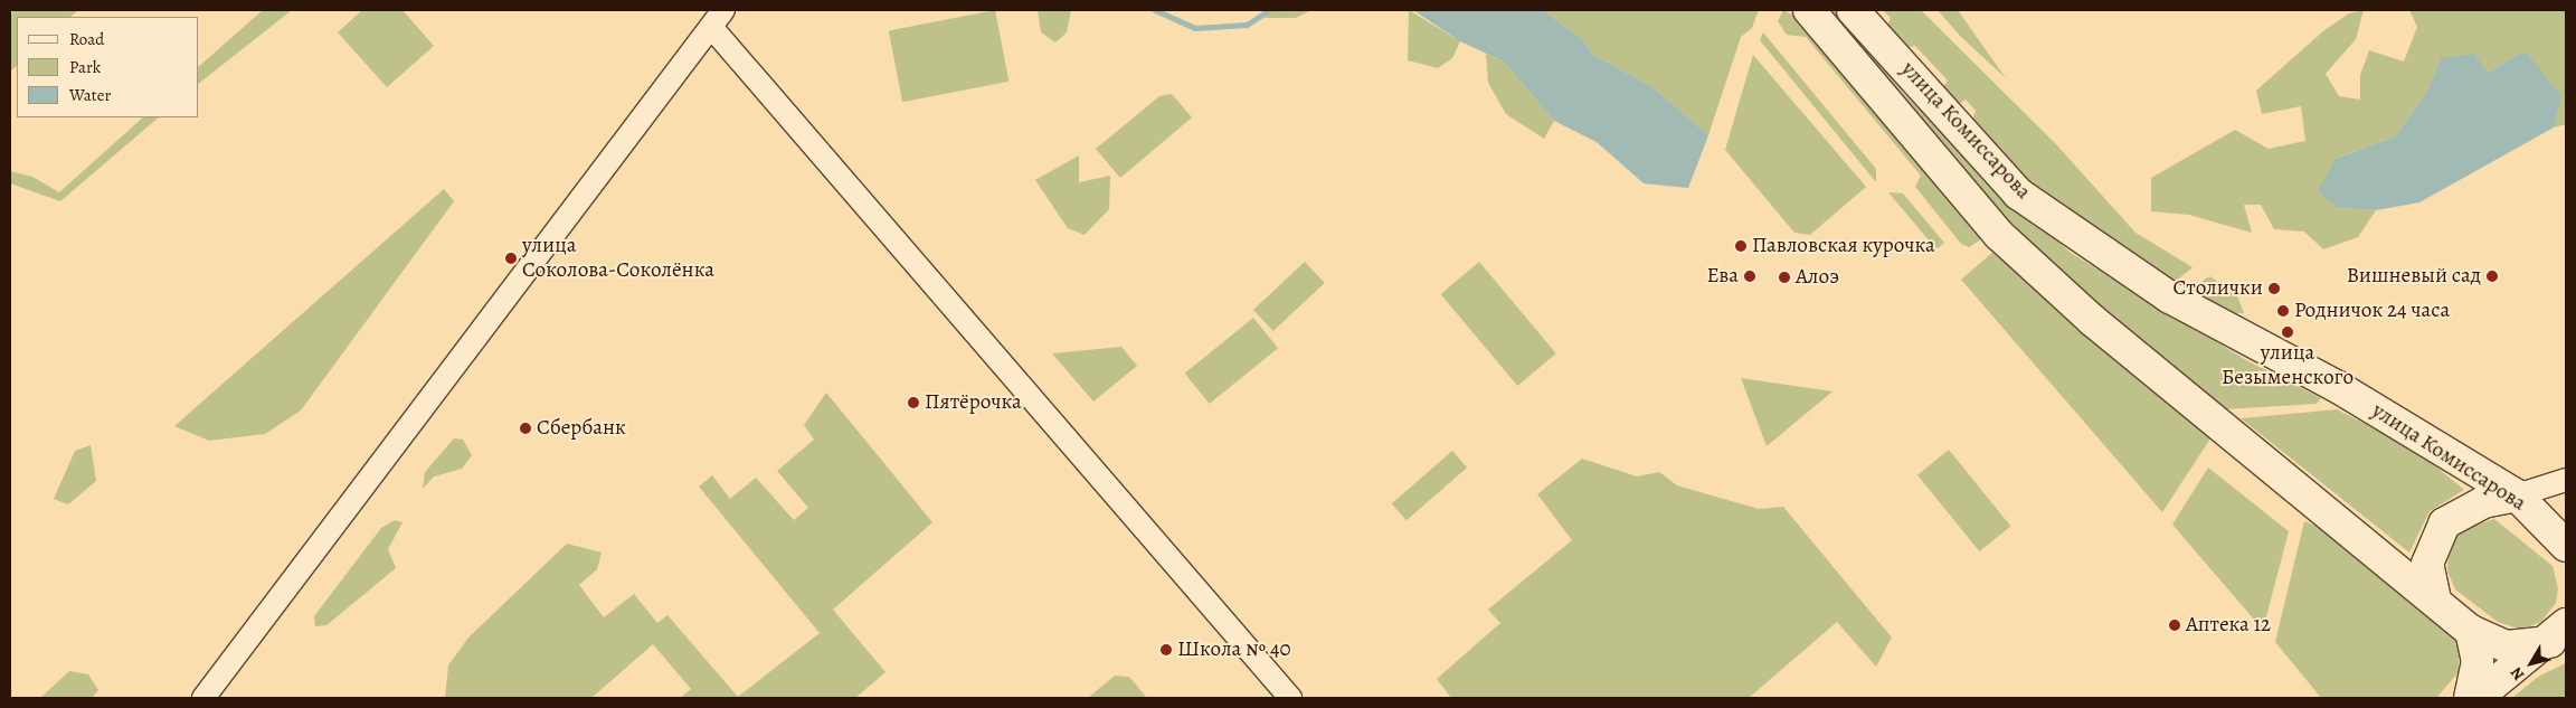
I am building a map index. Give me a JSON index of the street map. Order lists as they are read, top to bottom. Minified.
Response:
{"streets":{"main road":["улица Комиссарова"]},"places":["Павловская курочка","улица Соколова-Соколёнка","Ева","Вишневый сад","Алоэ","Столички","Родничок 24 часа","улица Безыменского","Пятёрочка","Сбербанк","Аптека 12","Школа № 40"],"legend":["Road","Park","Water"],"north":"bottom left"}
